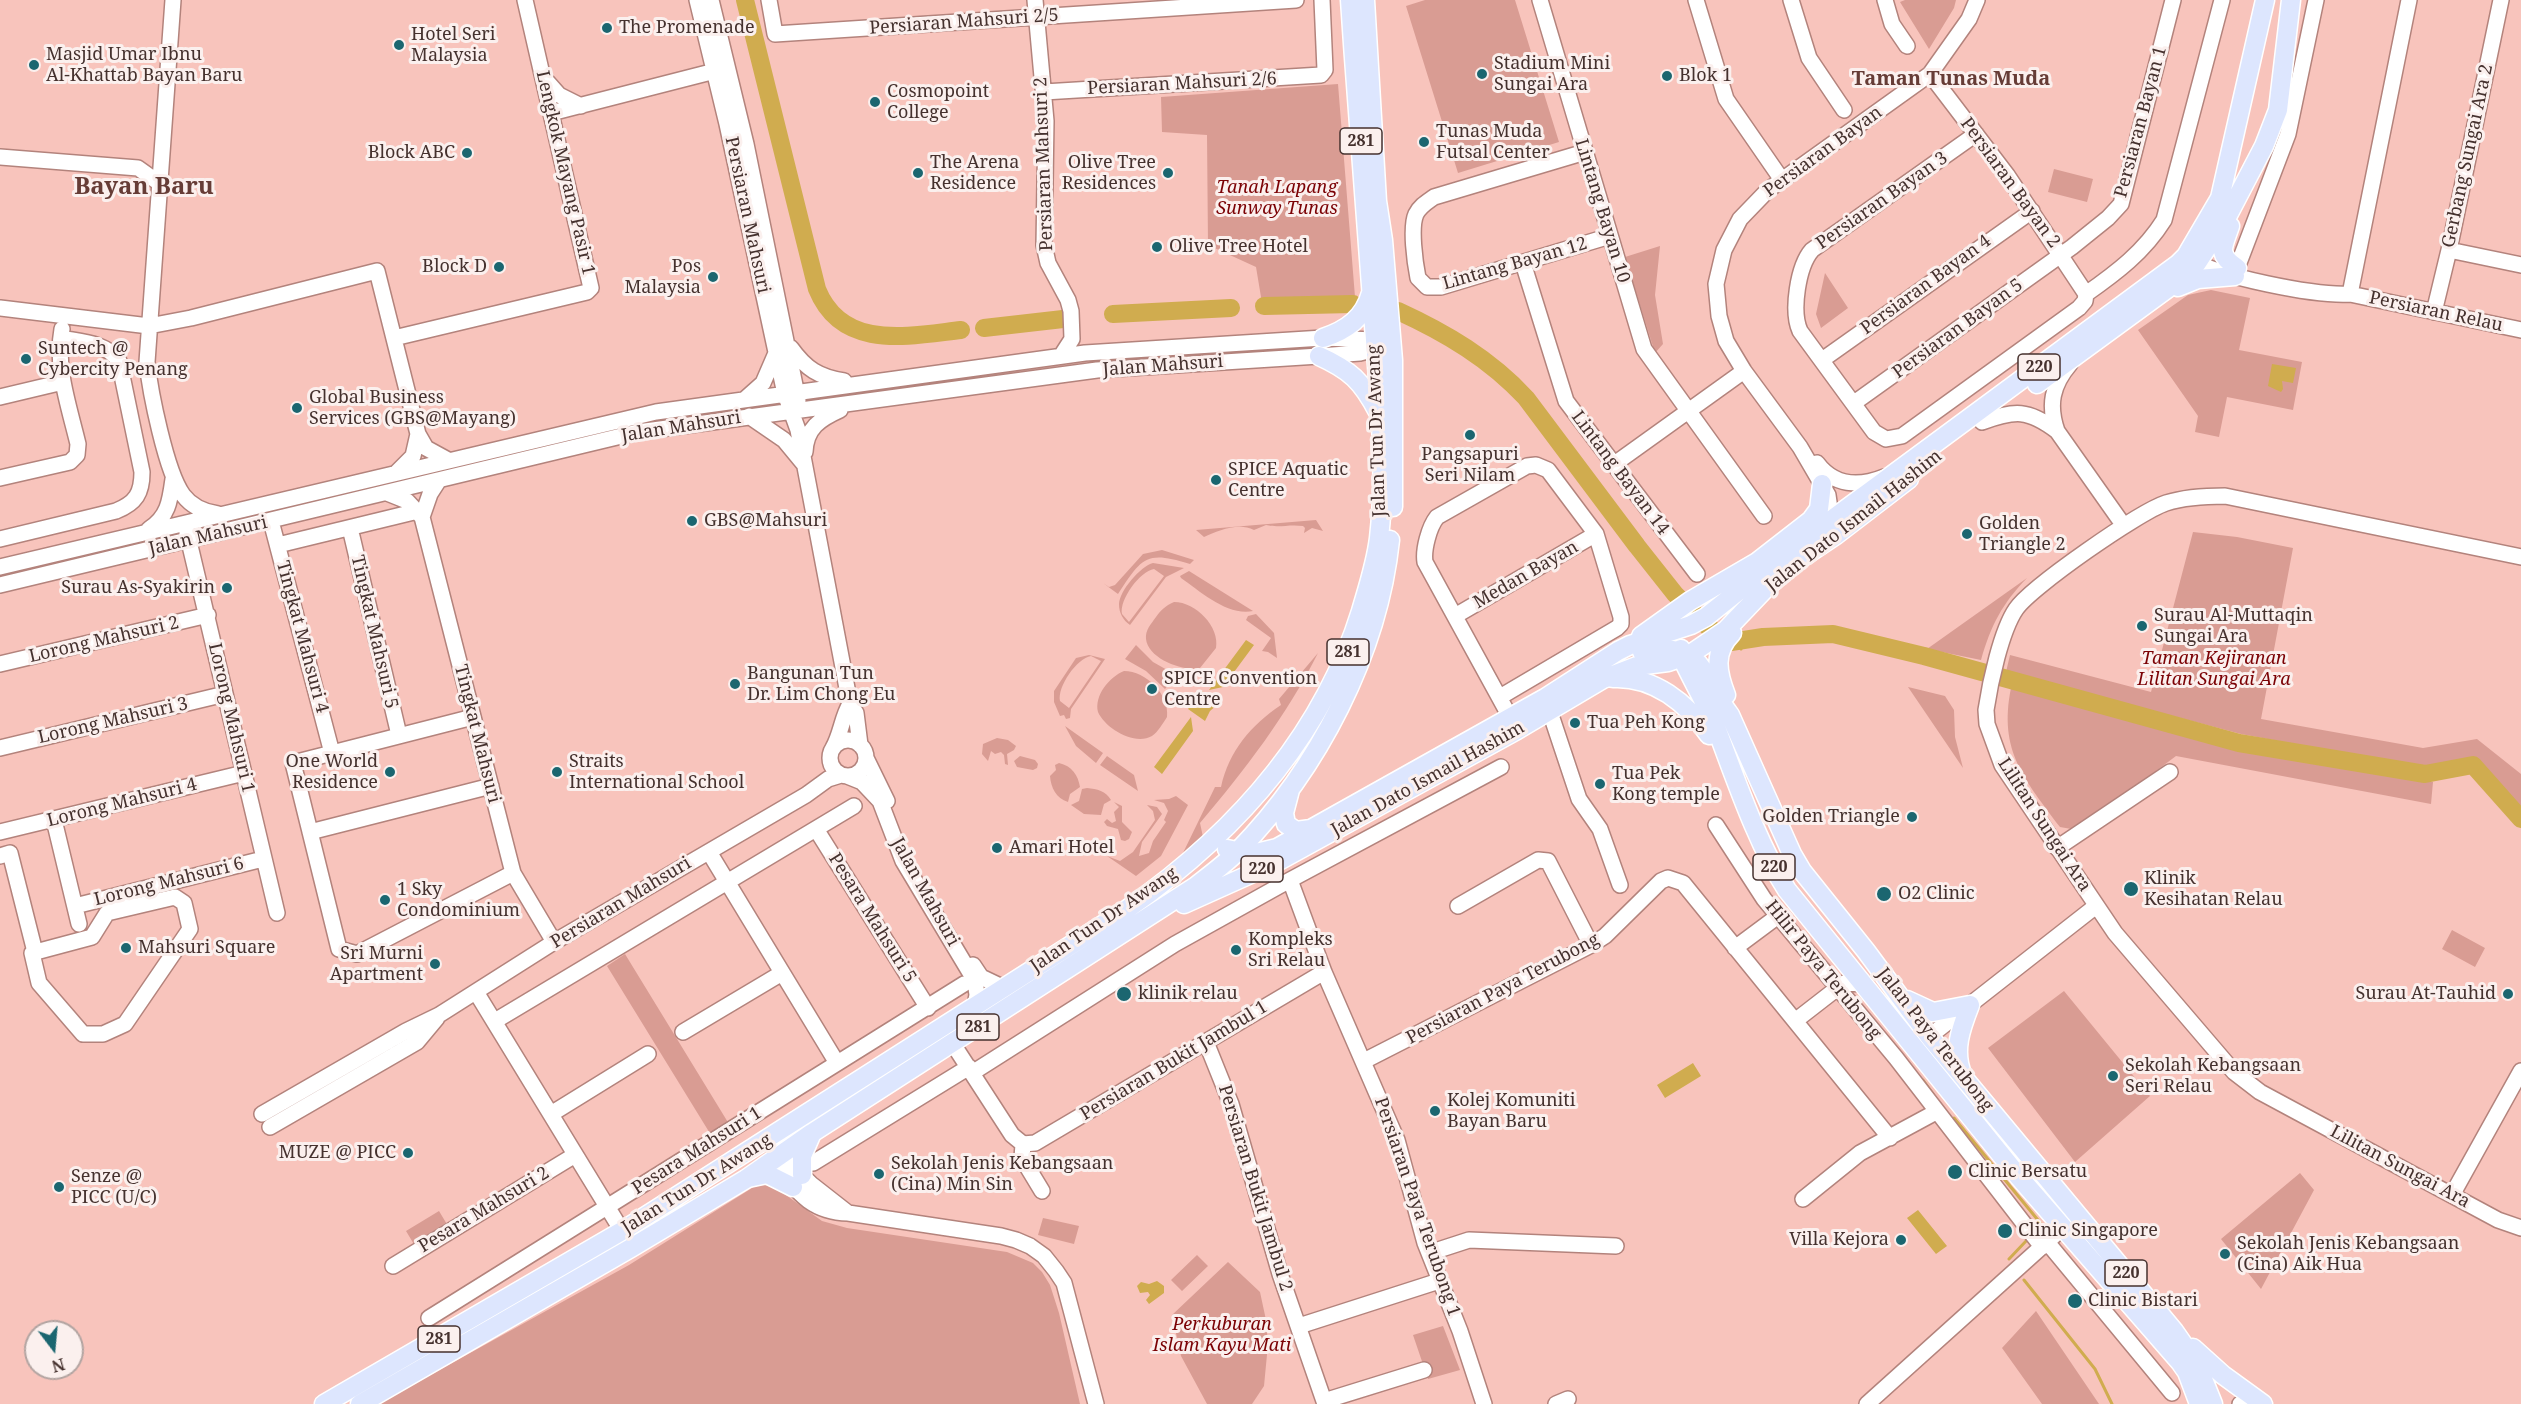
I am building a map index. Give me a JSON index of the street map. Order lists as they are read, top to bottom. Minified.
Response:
{"streets":{"main road":["281","220","Jalan Tun Dr Awang","Jalan Dato Ismail Hashim","Jalan Paya Terubong"],"street":["Persiaran Mahsuri 2/5","Persiaran Mahsuri 2/6","Persiaran Bayan 1","Persiaran Bayan","Gerbang Sungai Ara 2","Persiaran Mahsuri 2","Lengkok Mayang Pasir 1","Persiaran Bayan 2","Persiaran Bayan 3","Lintang Bayan 10","Persiaran Mahsuri","Lintang Bayan 12","Persiaran Bayan 4","Persiaran Relau","Persiaran Bayan 5","Jalan Mahsuri","Lintang Bayan 14","Medan Bayan","Tingkat Mahsuri 5","Tingkat Mahsuri 4","Lorong Mahsuri 2","Lorong Mahsuri 1","Lorong Mahsuri 3","Tingkat Mahsuri","Lorong Mahsuri 4","Lilitan Sungai Ara","Lorong Mahsuri 6","Pesara Mahsuri 5","Hilir Paya Terubong","Persiaran Paya Terubong","Persiaran Bukit Jambul 1","Pesara Mahsuri 1","Persiaran Bukit Jambul 2","Persiaran Paya Terubong 1","Pesara Mahsuri 2"]},"crossings":[["Persiaran Mahsuri 2/5","Persiaran Mahsuri 2"],["Persiaran Mahsuri 2/6","Persiaran Mahsuri 2"],["Persiaran Bayan 1","Persiaran Bayan 2"],["Persiaran Bayan 1","Persiaran Bayan 5"],["Persiaran Bayan","Persiaran Bayan 2"],["Persiaran Bayan","Jalan Dato Ismail Hashim"],["Gerbang Sungai Ara 2","Persiaran Relau"],["Persiaran Mahsuri 2","Jalan Mahsuri"],["Persiaran Bayan 2","Persiaran Bayan 3"],["Persiaran Bayan 2","Persiaran Bayan 4"],["Persiaran Bayan 2","Persiaran Bayan 5"],["Persiaran Bayan 3","Persiaran Bayan 4"],["Persiaran Bayan 3","Persiaran Bayan 5"],["Lintang Bayan 10","Lintang Bayan 12"],["Persiaran Mahsuri","Jalan Mahsuri"],["Persiaran Mahsuri","Tingkat Mahsuri"],["Lintang Bayan 12","Lintang Bayan 14"],["Persiaran Relau","Jalan Dato Ismail Hashim"],["Jalan Mahsuri","Jalan Tun Dr Awang"],["Jalan Mahsuri","Tingkat Mahsuri 4"],["Jalan Mahsuri","Lorong Mahsuri 1"],["Jalan Mahsuri","Pesara Mahsuri 1"],["Jalan Tun Dr Awang","Jalan Dato Ismail Hashim"],["Jalan Dato Ismail Hashim","Medan Bayan"],["Jalan Dato Ismail Hashim","Jalan Paya Terubong"],["Lorong Mahsuri 2","Lorong Mahsuri 1"],["Lorong Mahsuri 1","Lorong Mahsuri 3"],["Lorong Mahsuri 1","Lorong Mahsuri 4"],["Lorong Mahsuri 1","Lorong Mahsuri 6"],["Pesara Mahsuri 5","Pesara Mahsuri 1"],["Persiaran Paya Terubong","Persiaran Paya Terubong 1"],["Persiaran Bukit Jambul 1","Persiaran Bukit Jambul 2"],["Persiaran Bukit Jambul 1","Persiaran Paya Terubong 1"]],"districts":["Taman Tunas Muda","Bayan Baru"],"parks":["Tanah Lapang Sunway Tunas","Taman Kejiranan Lilitan Sungai Ara","Perkuburan Islam Kayu Mati"],"places":["The Promenade","Hotel Seri Malaysia","Masjid Umar Ibnu Al-Khattab Bayan Baru","Stadium Mini Sungai Ara","Blok 1","Cosmopoint College","Tunas Muda Futsal Center","Block ABC","The Arena Residence","Olive Tree Residences","Olive Tree Hotel","Block D","Pos Malaysia","Suntech @ Cybercity Penang","Global Business Services (GBS@Mayang)","Pangsapuri Seri Nilam","SPICE Aquatic Centre","GBS@Mahsuri","Golden Triangle 2","Surau As-Syakirin","Surau Al-Muttaqin Sungai Ara","Bangunan Tun Dr. Lim Chong Eu","SPICE Convention Centre","Tua Peh Kong","One World Residence","Straits International School","Tua Pek Kong temple","Golden Triangle","Amari Hotel","Klinik Kesihatan Relau","O2 Clinic","1 Sky Condominium","Mahsuri Square","Kompleks Sri Relau","Sri Murni Apartment","klinik relau","Surau At-Tauhid","Sekolah Kebangsaan Seri Relau","Kolej Komuniti Bayan Baru","MUZE @ PICC","Clinic Bersatu","Sekolah Jenis Kebangsaan (Cina) Min Sin","Senze @ PICC (U/C)","Clinic Singapore","Villa Kejora","Sekolah Jenis Kebangsaan (Cina) Aik Hua","Clinic Bistari"],"north":"bottom"}
